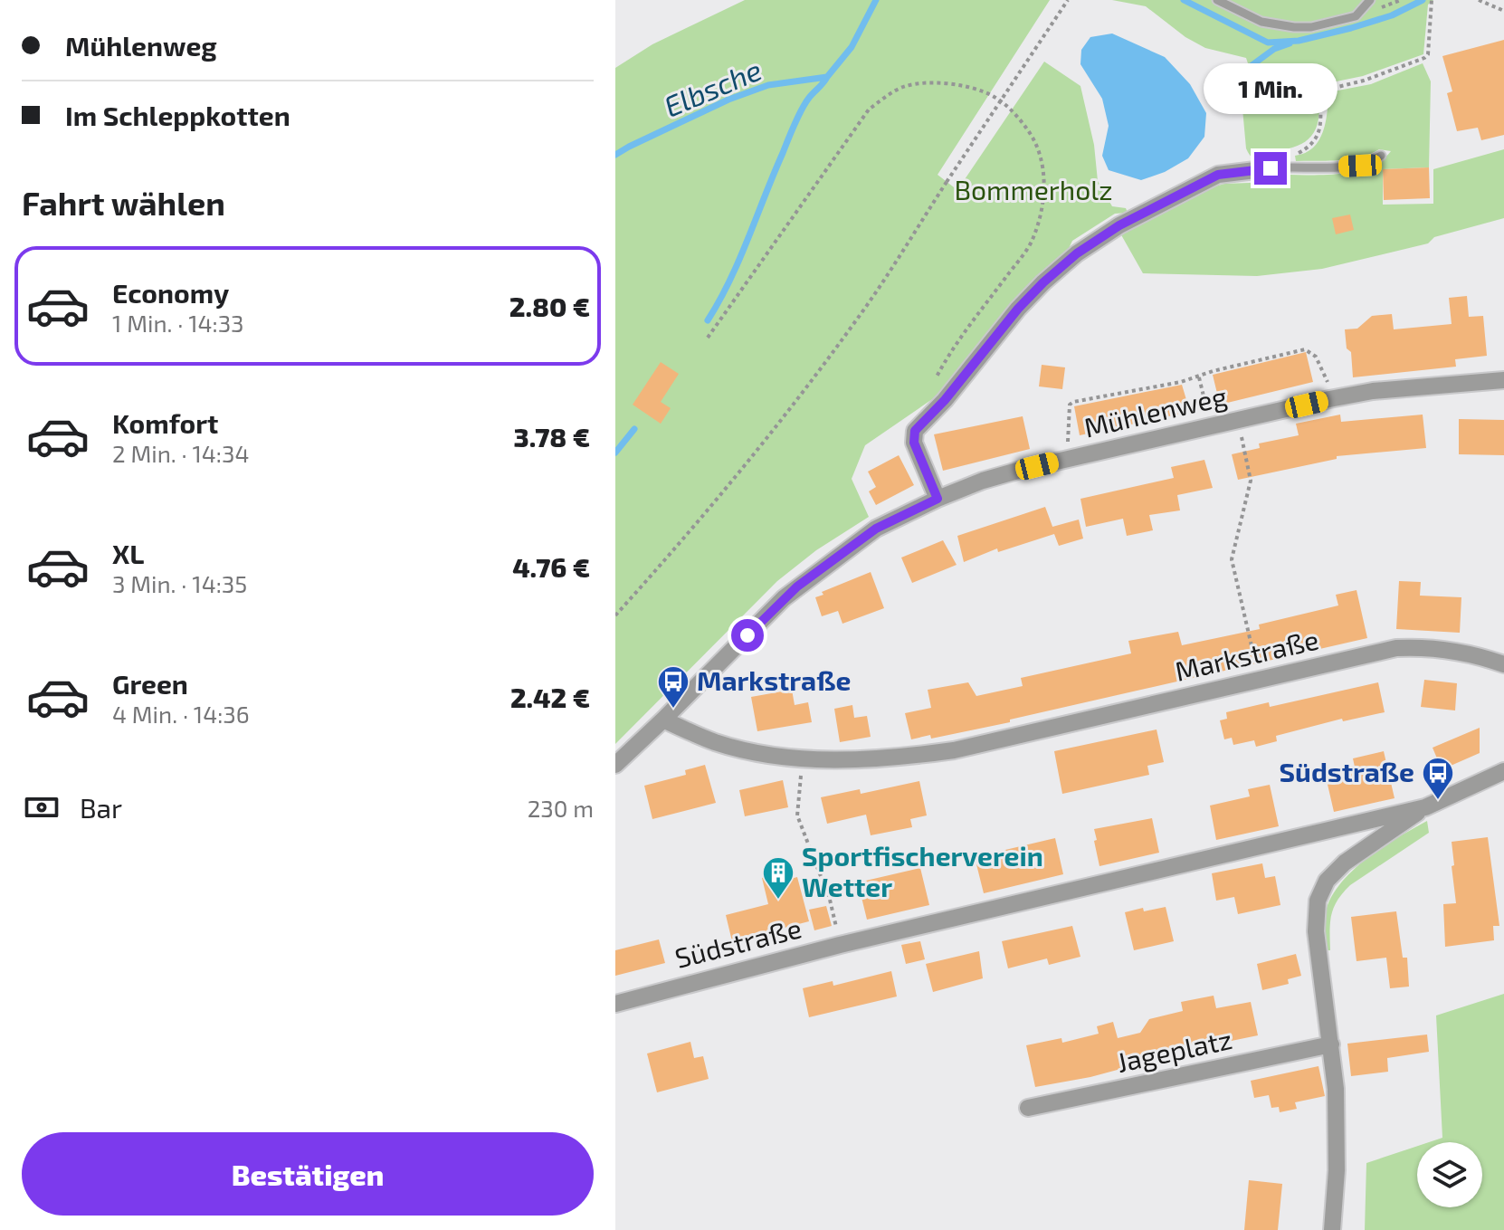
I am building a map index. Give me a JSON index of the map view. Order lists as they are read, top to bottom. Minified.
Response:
{"streets":{"street":["Mühlenweg","Markstraße","Südstraße","Jageplatz"]},"crossings":[["Mühlenweg","Markstraße"]],"water":["Elbsche"],"parks":["Bommerholz"],"places":{"bus stop":["Markstraße","Südstraße"],"building":["Sportfischerverein Wetter"]},"page":{"banner":["Mühlenweg","Im Schleppkotten"],"bubble":"1 Min.","heading":"Fahrt wählen","list":[{"name":"Economy","note":"1 Min. · 14:33","value":"2.80 €"},{"name":"Komfort","note":"2 Min. · 14:34","value":"3.78 €"},{"name":"XL","note":"3 Min. · 14:35","value":"4.76 €"},{"name":"Green","note":"4 Min. · 14:36","value":"2.42 €"}],"pay":["Bar","230 m"],"buttons":"Bestätigen"}}
